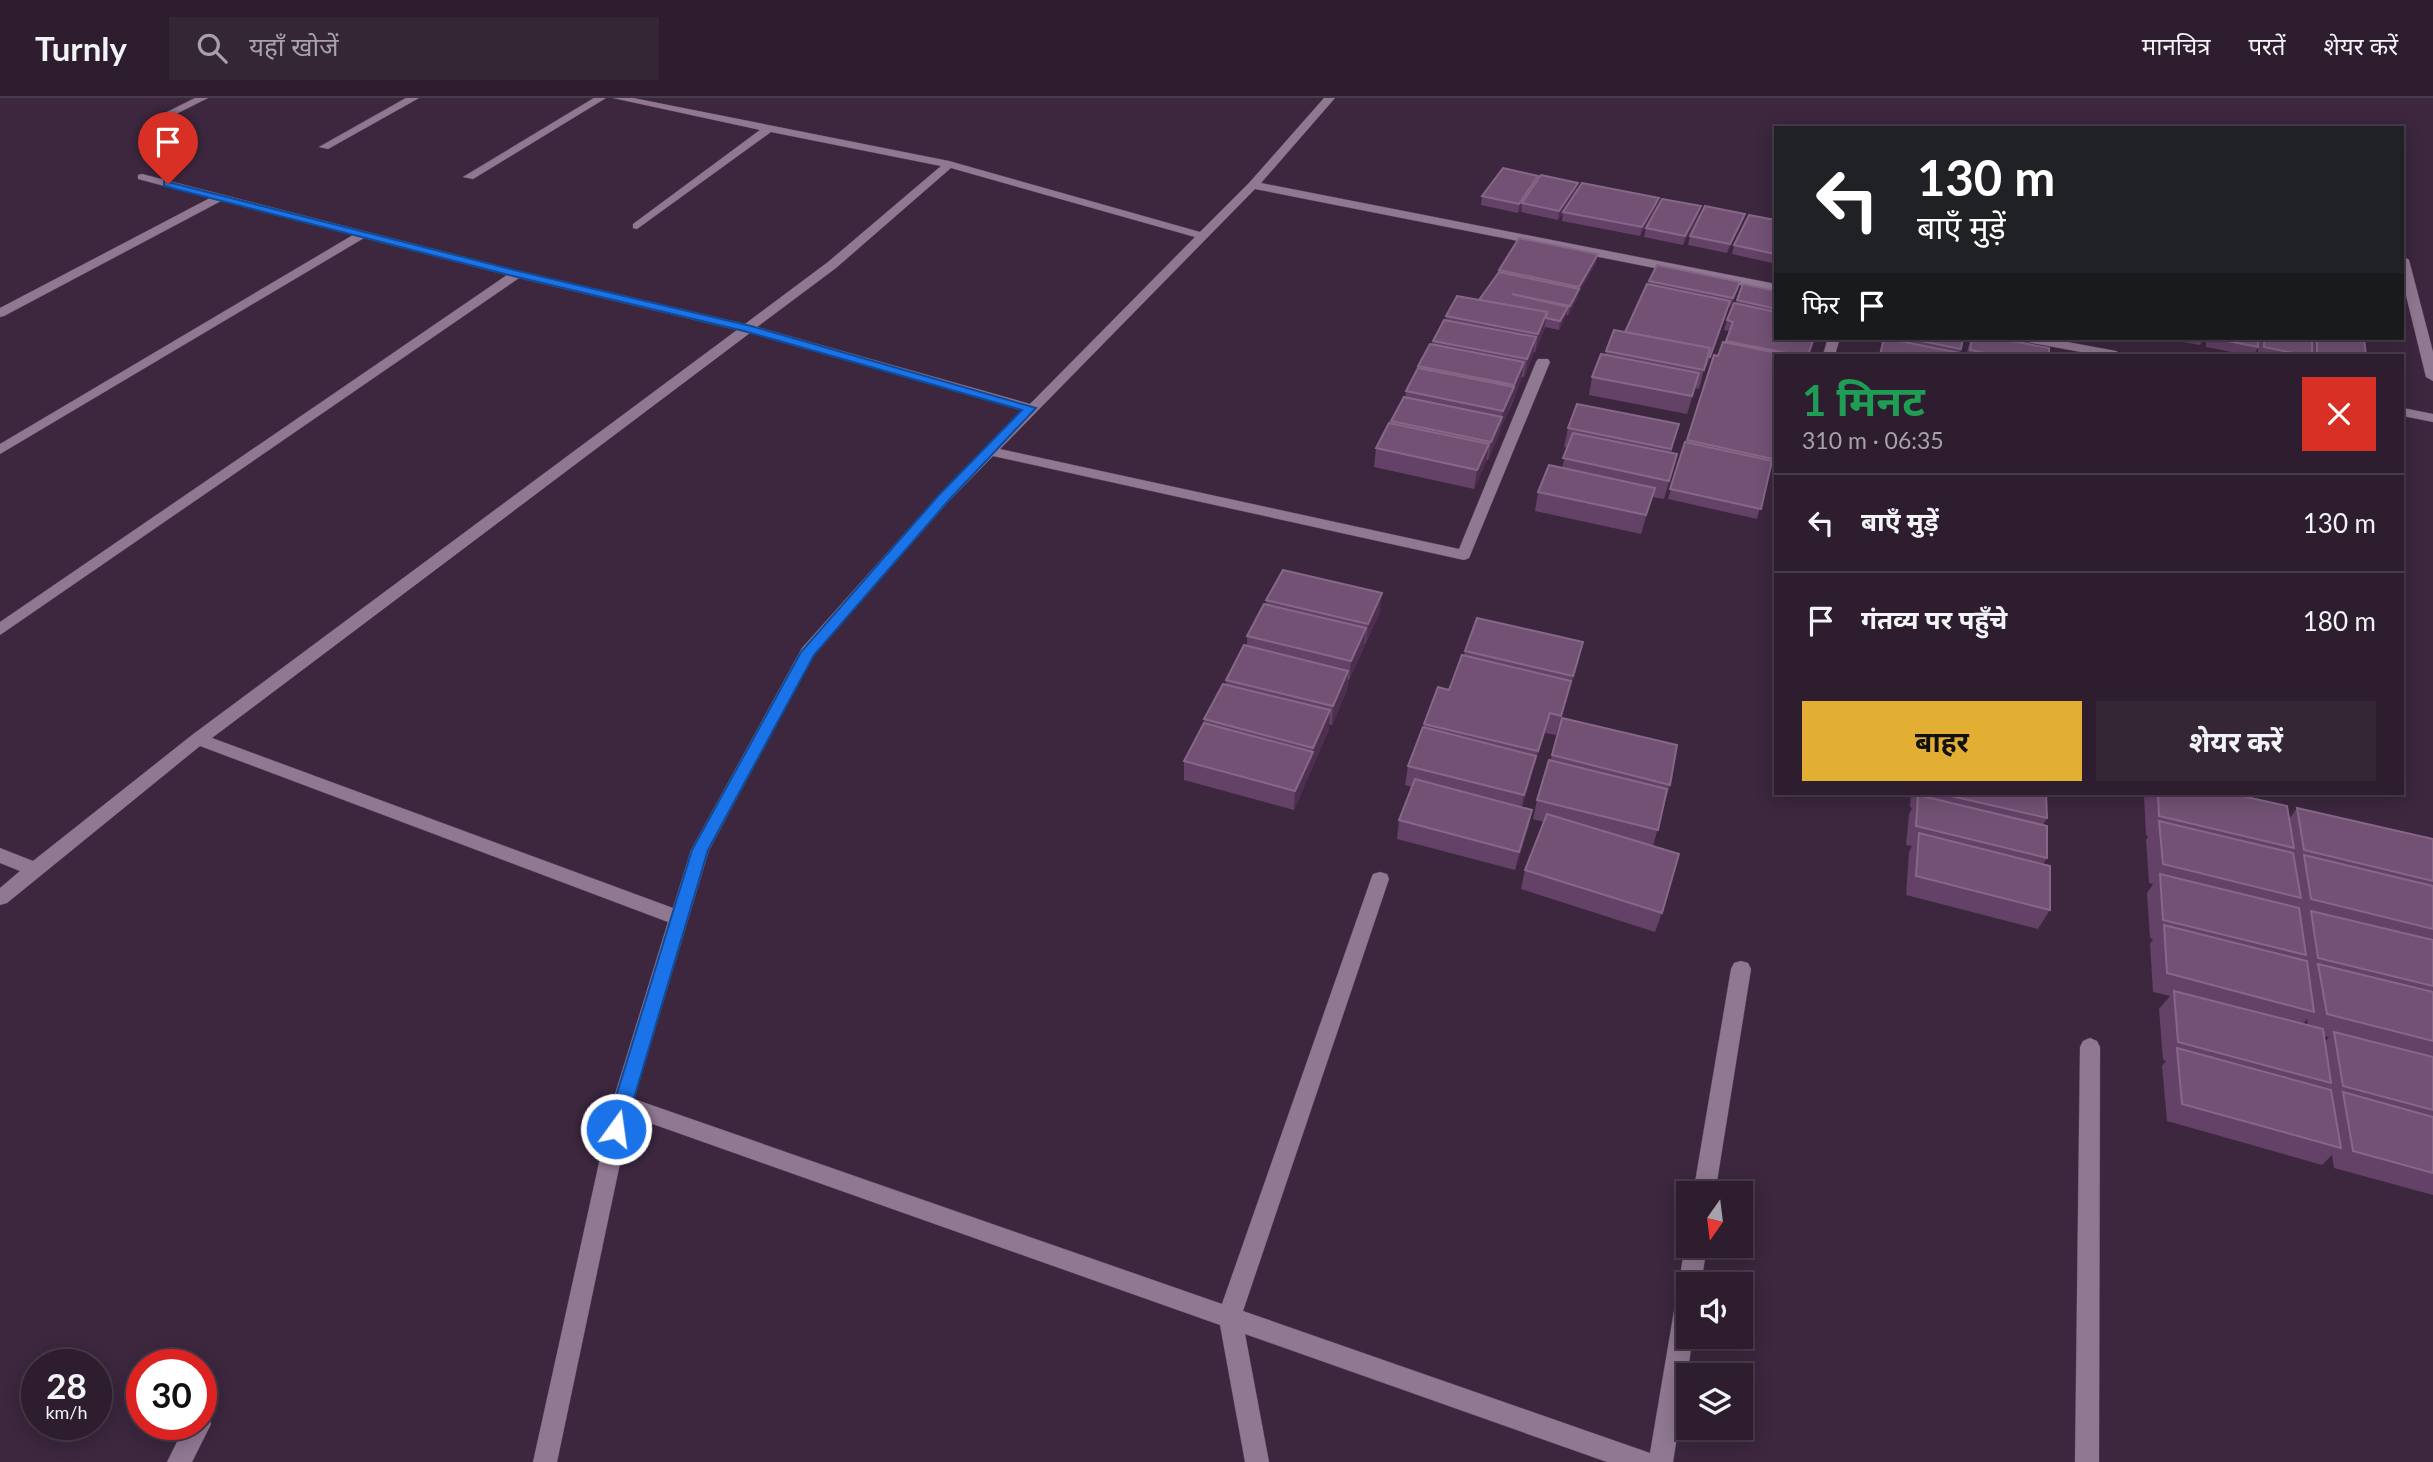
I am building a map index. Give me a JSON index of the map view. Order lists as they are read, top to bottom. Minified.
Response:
{"north":"bottom","page":{"header":"Turnly","search":"यहाँ खोजें","nav":["मानचित्र","परतें","शेयर करें"],"turn":["130 m","बाएँ मुड़ें"],"then":"फिर","heading":["1 मिनट","310 m · 06:35"],"list":[{"name":"बाएँ मुड़ें","value":"130 m"},{"name":"गंतव्य पर पहुँचे","value":"180 m"}],"buttons":["बाहर","शेयर करें"],"speed":"28 km/h","limit":"30"}}
